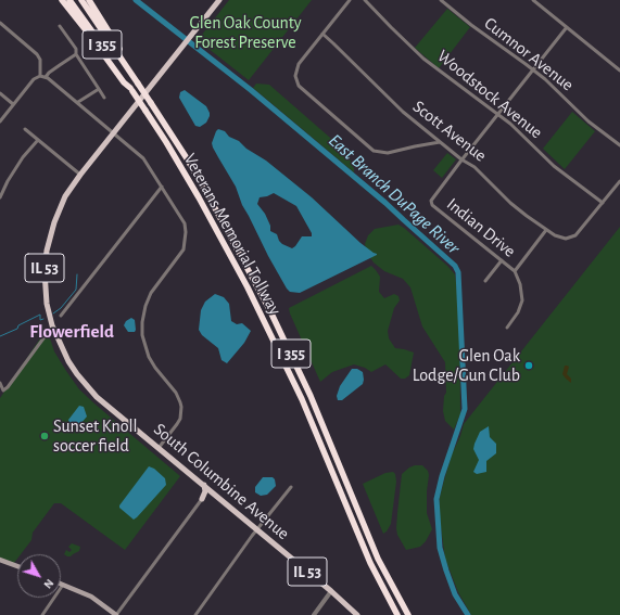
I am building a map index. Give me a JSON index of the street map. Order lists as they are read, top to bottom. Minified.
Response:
{"streets":{"highway":["I 355","Veterans Memorial Tollway"],"main road":["IL 53","South Columbine Avenue"],"street":["Cumnor Avenue","Woodstock Avenue","Scott Avenue","Indian Drive"]},"crossings":[["Woodstock Avenue","Scott Avenue"],["Scott Avenue","Indian Drive"],["IL 53","South Columbine Avenue"]],"districts":["Flowerfield"],"water":["East Branch DuPage River"],"parks":["Glen Oak County Forest Preserve"],"places":["Glen Oak Lodge/Gun Club","Sunset Knoll soccer field"],"north":"bottom right"}
